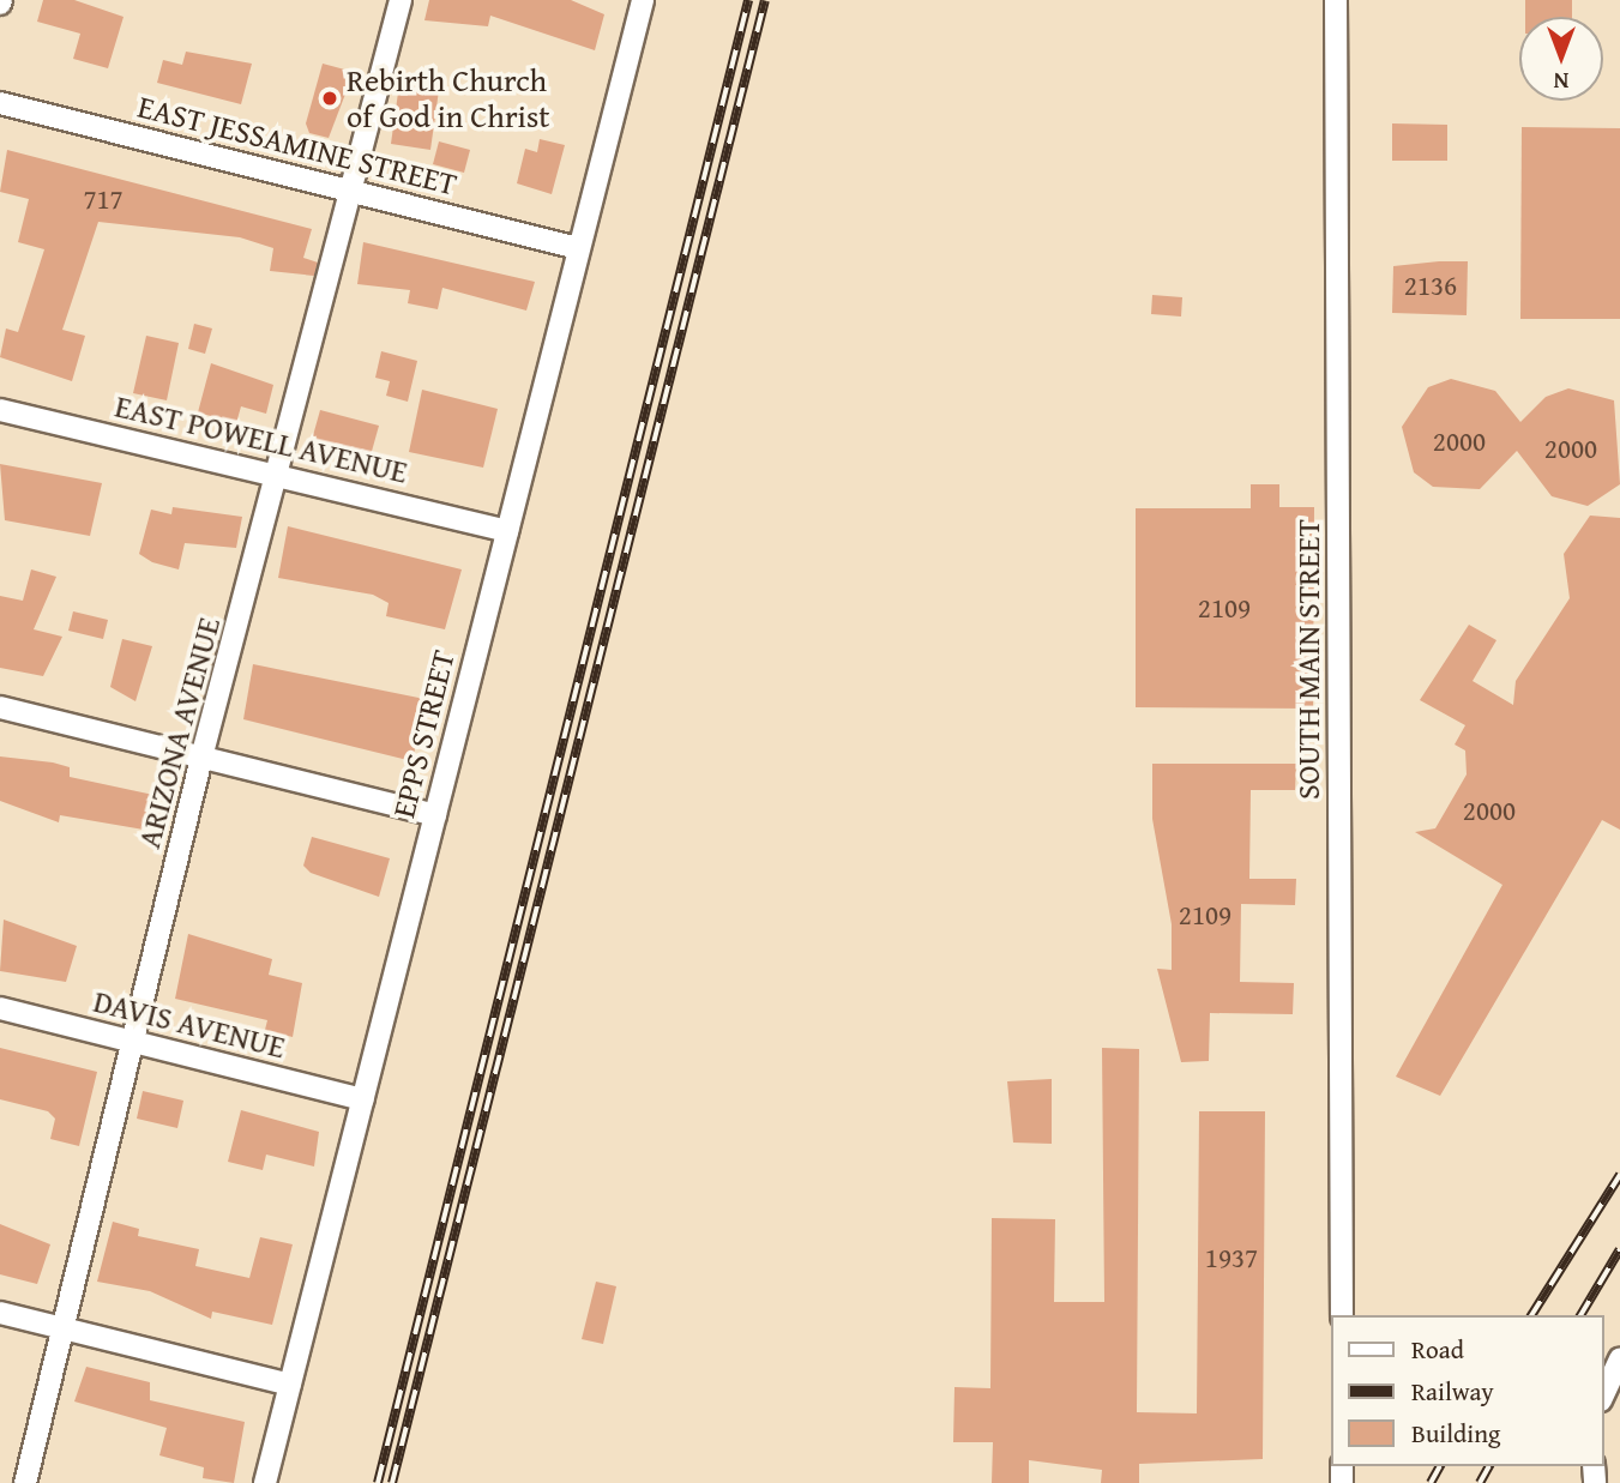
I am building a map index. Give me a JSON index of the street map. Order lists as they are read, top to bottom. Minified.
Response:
{"streets":{"street":["EAST JESSAMINE STREET","EAST POWELL AVENUE","SOUTH MAIN STREET","ARIZONA AVENUE","EPPS STREET","DAVIS AVENUE"]},"crossings":[["EAST JESSAMINE STREET","ARIZONA AVENUE"],["EAST JESSAMINE STREET","EPPS STREET"],["EAST POWELL AVENUE","ARIZONA AVENUE"],["EAST POWELL AVENUE","EPPS STREET"],["ARIZONA AVENUE","DAVIS AVENUE"],["EPPS STREET","DAVIS AVENUE"]],"places":["Rebirth Church of God in Christ"],"house_numbers":["717","2136","2000","2000","2109","2000","2109","1937"],"legend":["Road","Railway","Building"],"north":"bottom"}
